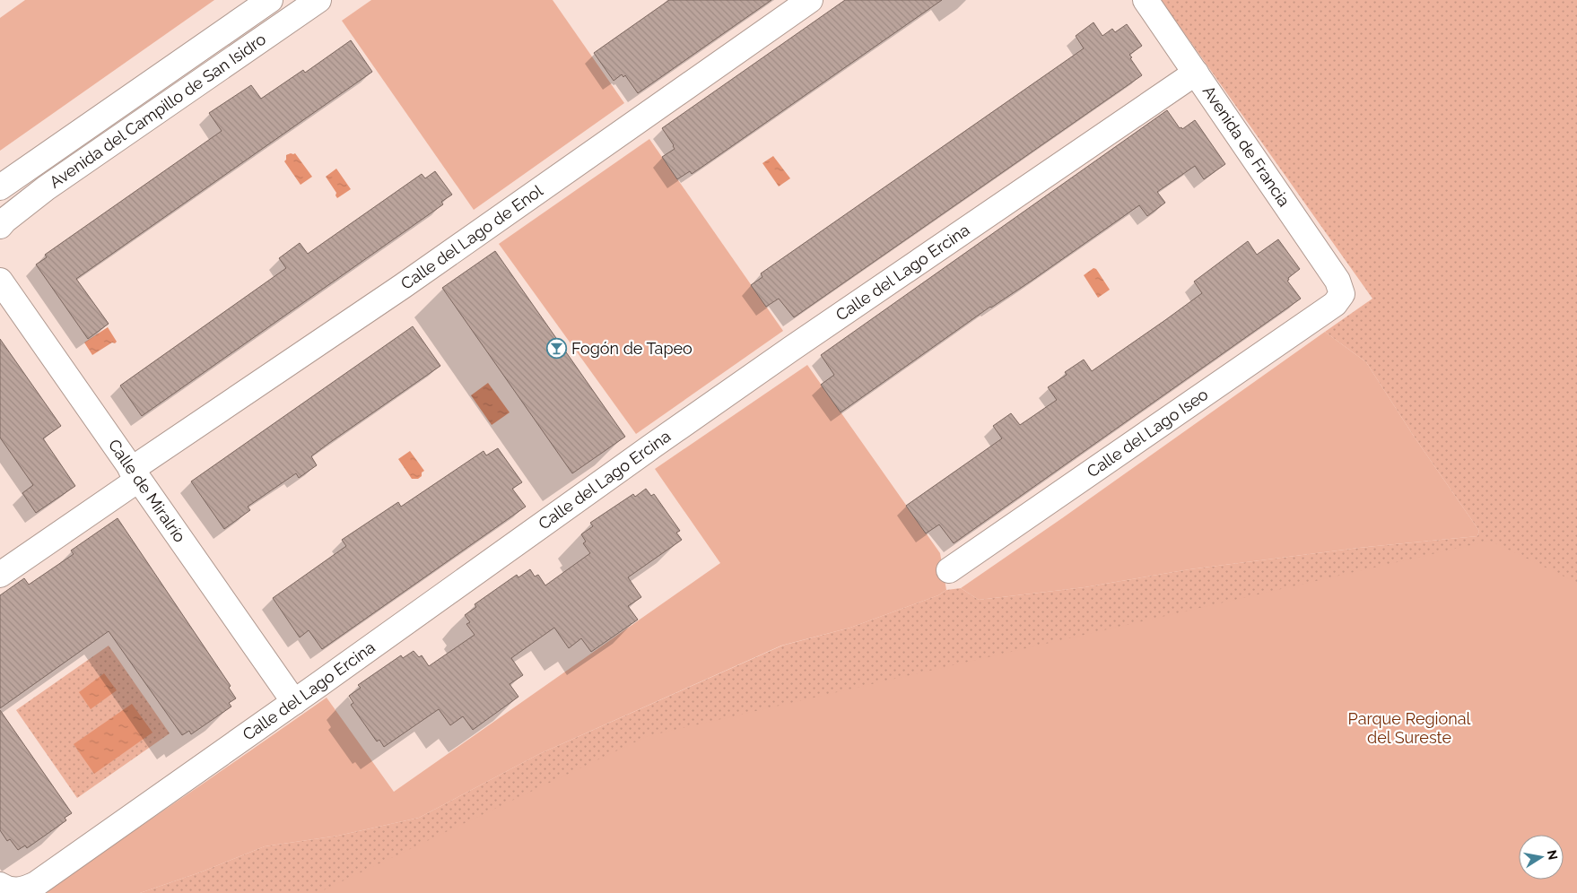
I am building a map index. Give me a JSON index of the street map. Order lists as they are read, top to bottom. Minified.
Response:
{"streets":{"street":["Avenida del Campillo de San Isidro","Avenida de Francia","Calle del Lago de Enol","Calle del Lago Ercina","Calle del Lago Iseo","Calle de Miralrío"]},"crossings":[["Avenida de Francia","Calle del Lago Ercina"],["Avenida de Francia","Calle del Lago Iseo"],["Calle del Lago de Enol","Calle de Miralrío"],["Calle del Lago Ercina","Calle de Miralrío"]],"parks":["Parque Regional del Sureste"],"places":{"bar":["Fogón de Tapeo"]},"north":"right"}
